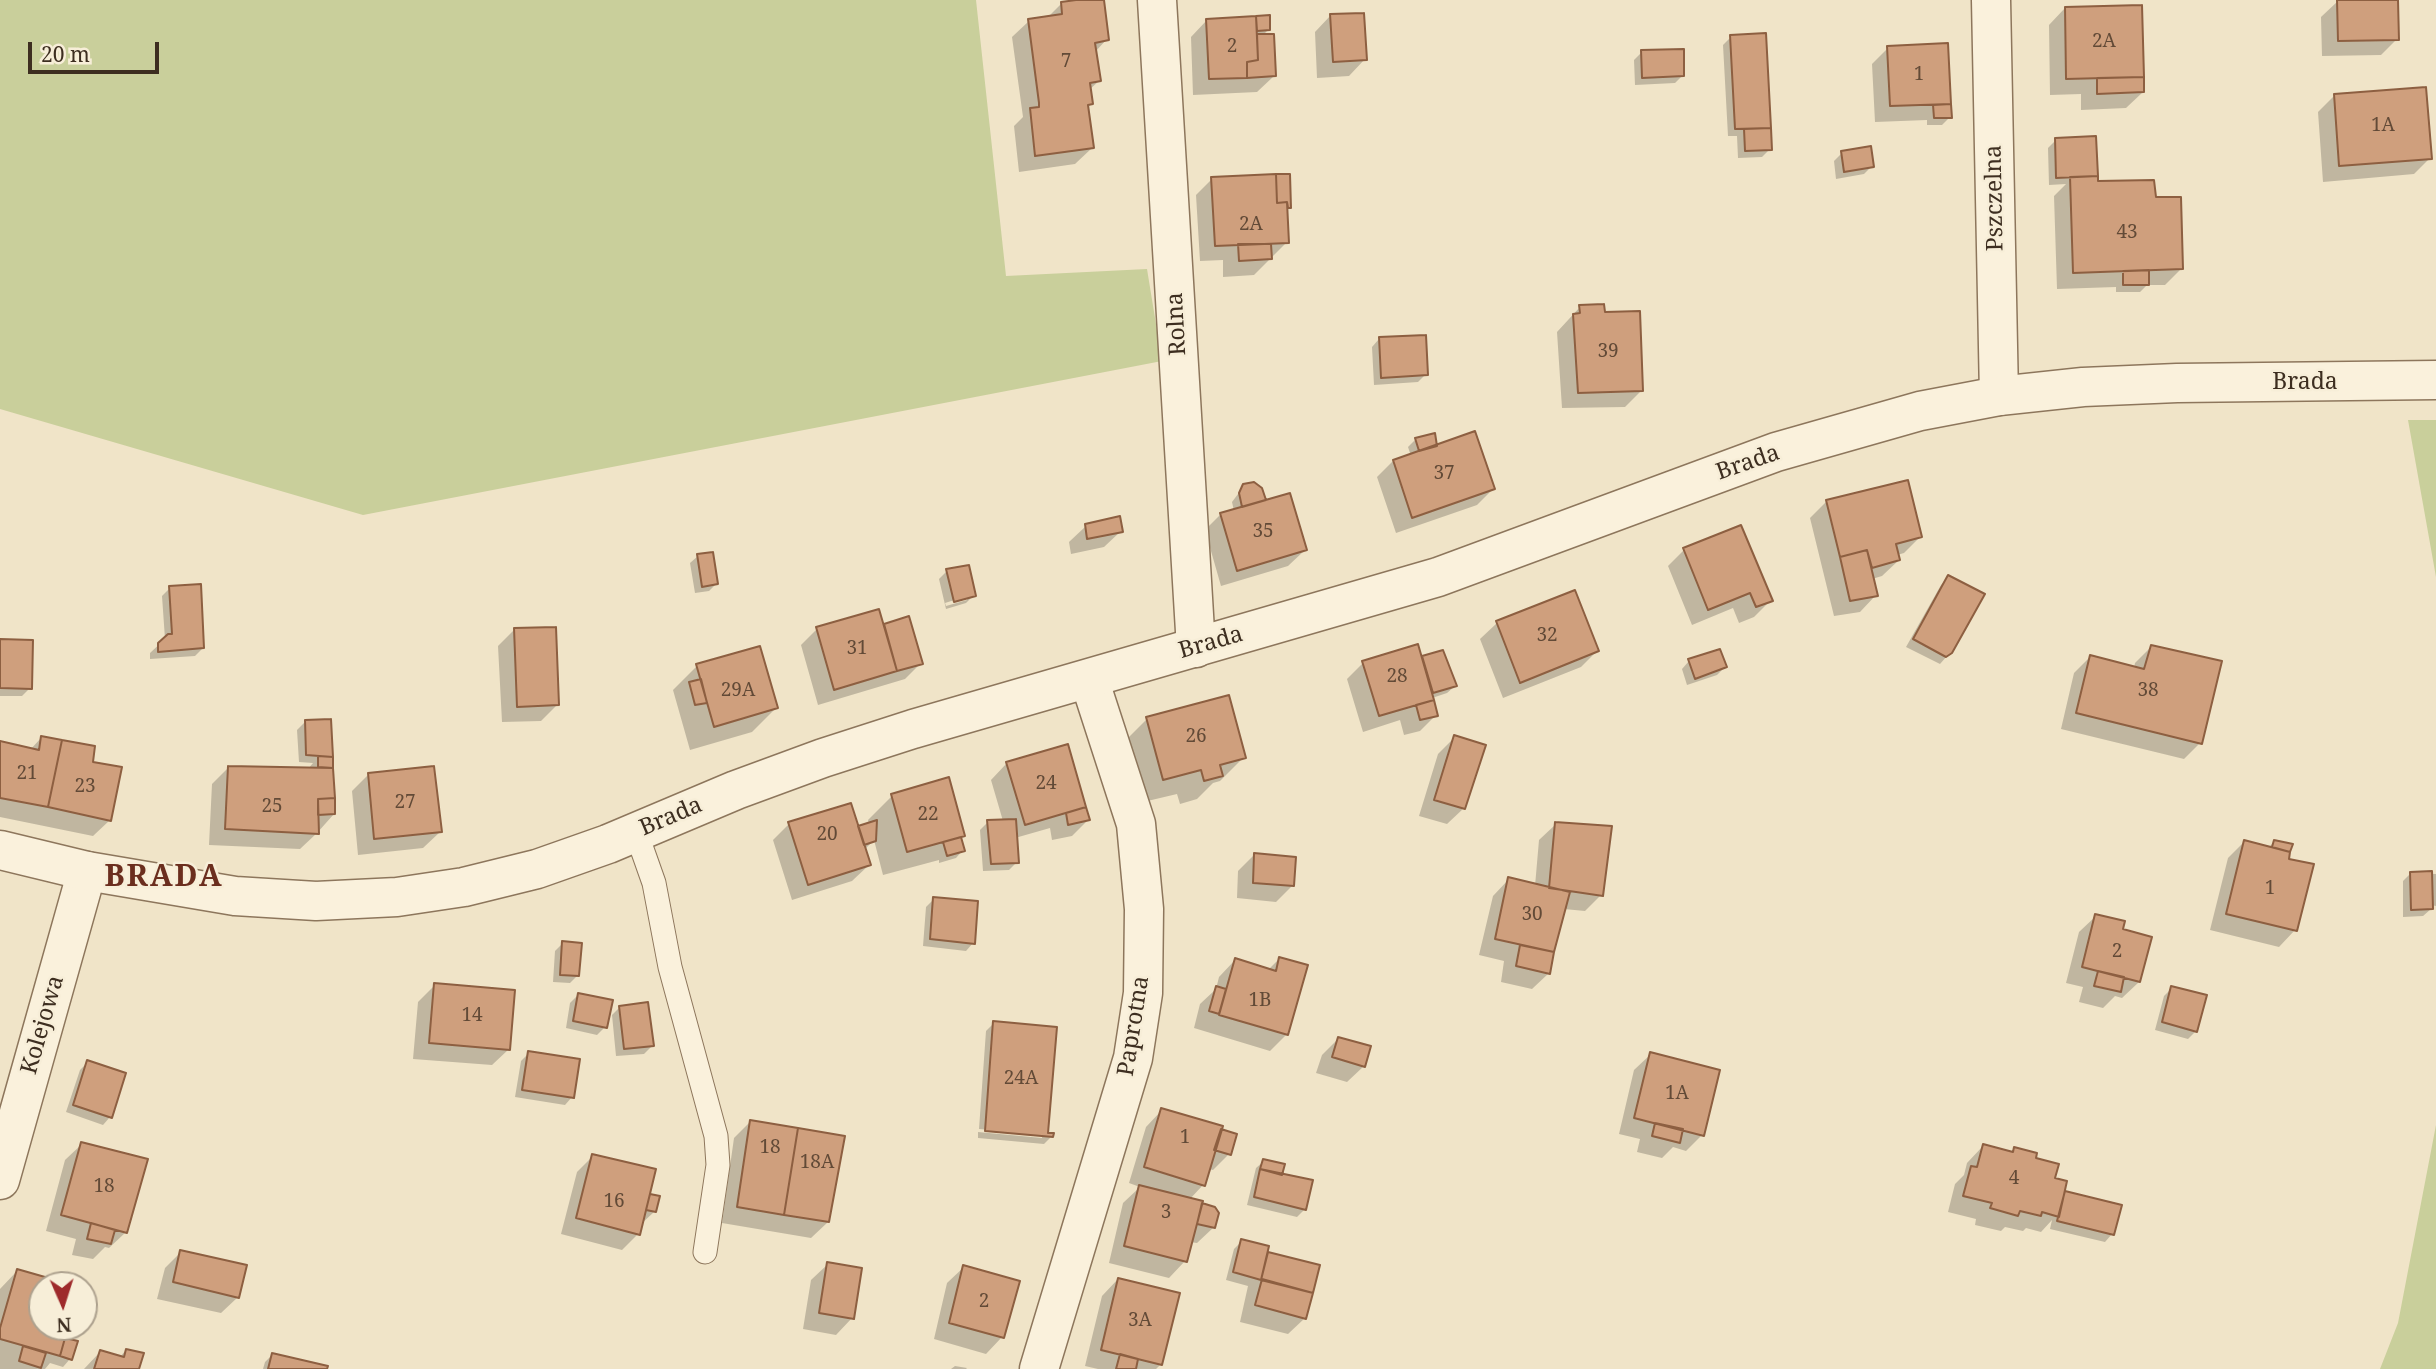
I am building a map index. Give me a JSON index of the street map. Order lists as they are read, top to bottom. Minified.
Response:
{"streets":{"street":["Pszczelna","Rolna","Brada","Kolejowa","Paprotna"]},"crossings":[["Pszczelna","Brada"],["Rolna","Brada"],["Brada","Kolejowa"],["Brada","Paprotna"]],"districts":["BRADA"],"house_numbers":["2A","2","7","1","1A","2A","43","39","37","35","32","31","28","29A","38","26","21","24","23","27","25","22","20","1","30","2","1B","14","24A","1A","1","18","18A","4","18","16","3","2","3A"],"scale_bar":"20 m","north":"bottom"}
